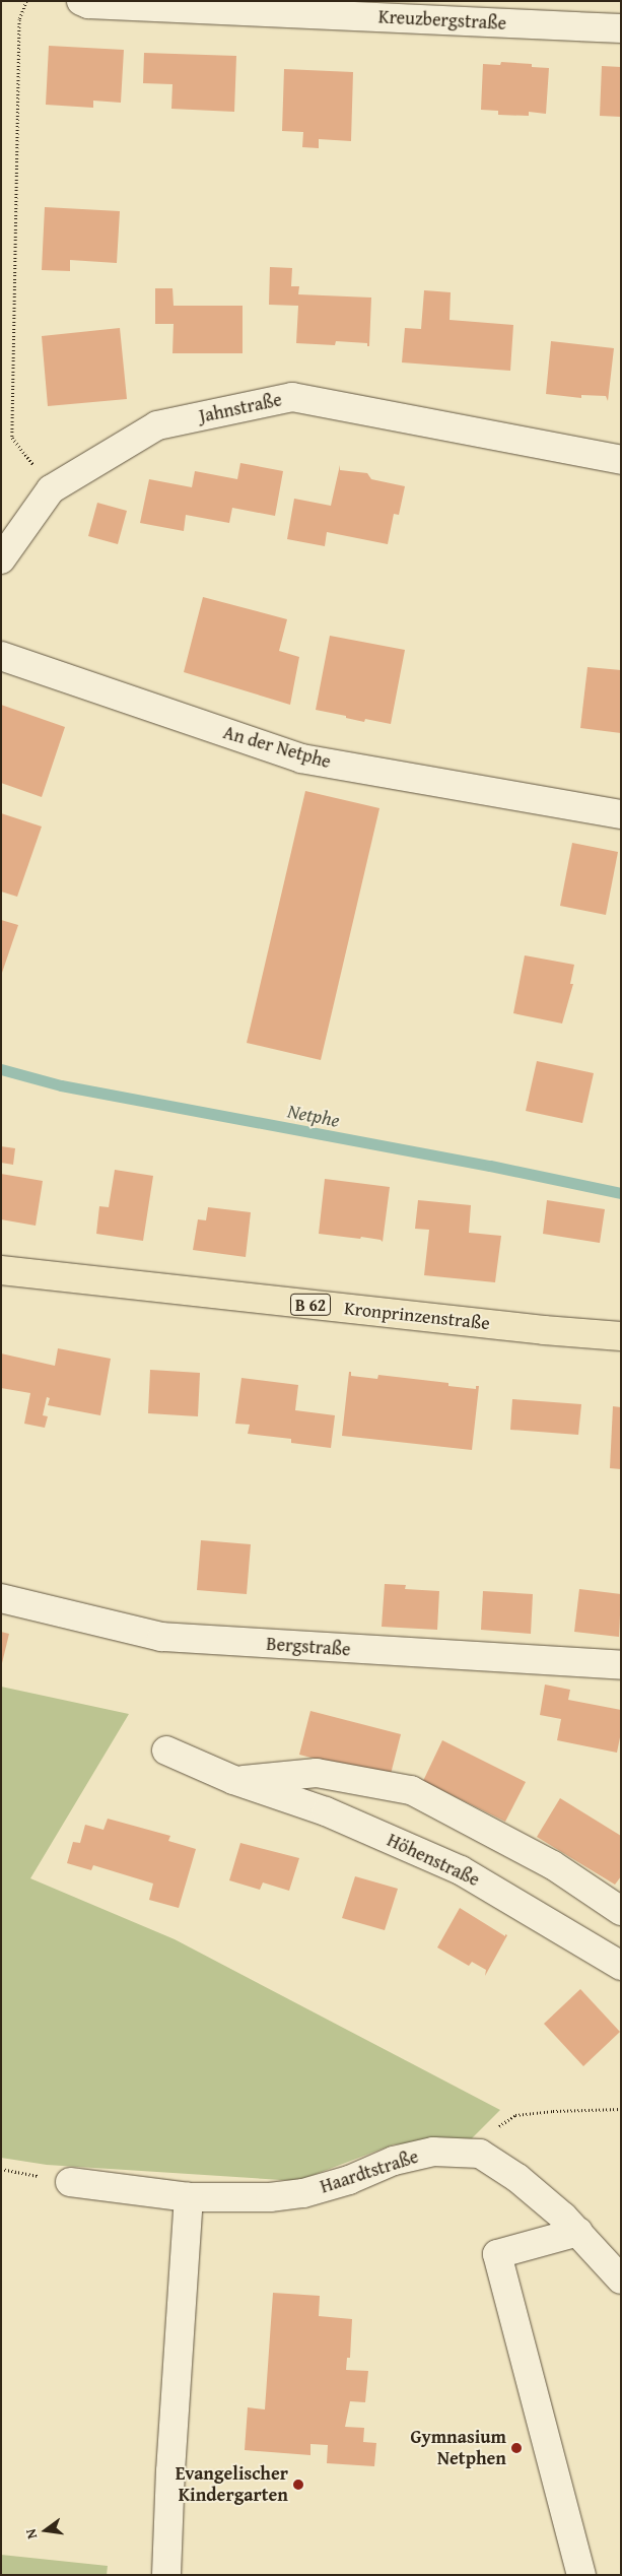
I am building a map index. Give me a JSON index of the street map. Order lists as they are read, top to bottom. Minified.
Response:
{"streets":{"main road":["B 62","Kronprinzenstraße"],"street":["Kreuzbergstraße","Jahnstraße","An der Netphe","Bergstraße","Höhenstraße","Haardtstraße"]},"water":["Netphe"],"places":["Gymnasium Netphen","Evangelischer Kindergarten"],"north":"left"}
